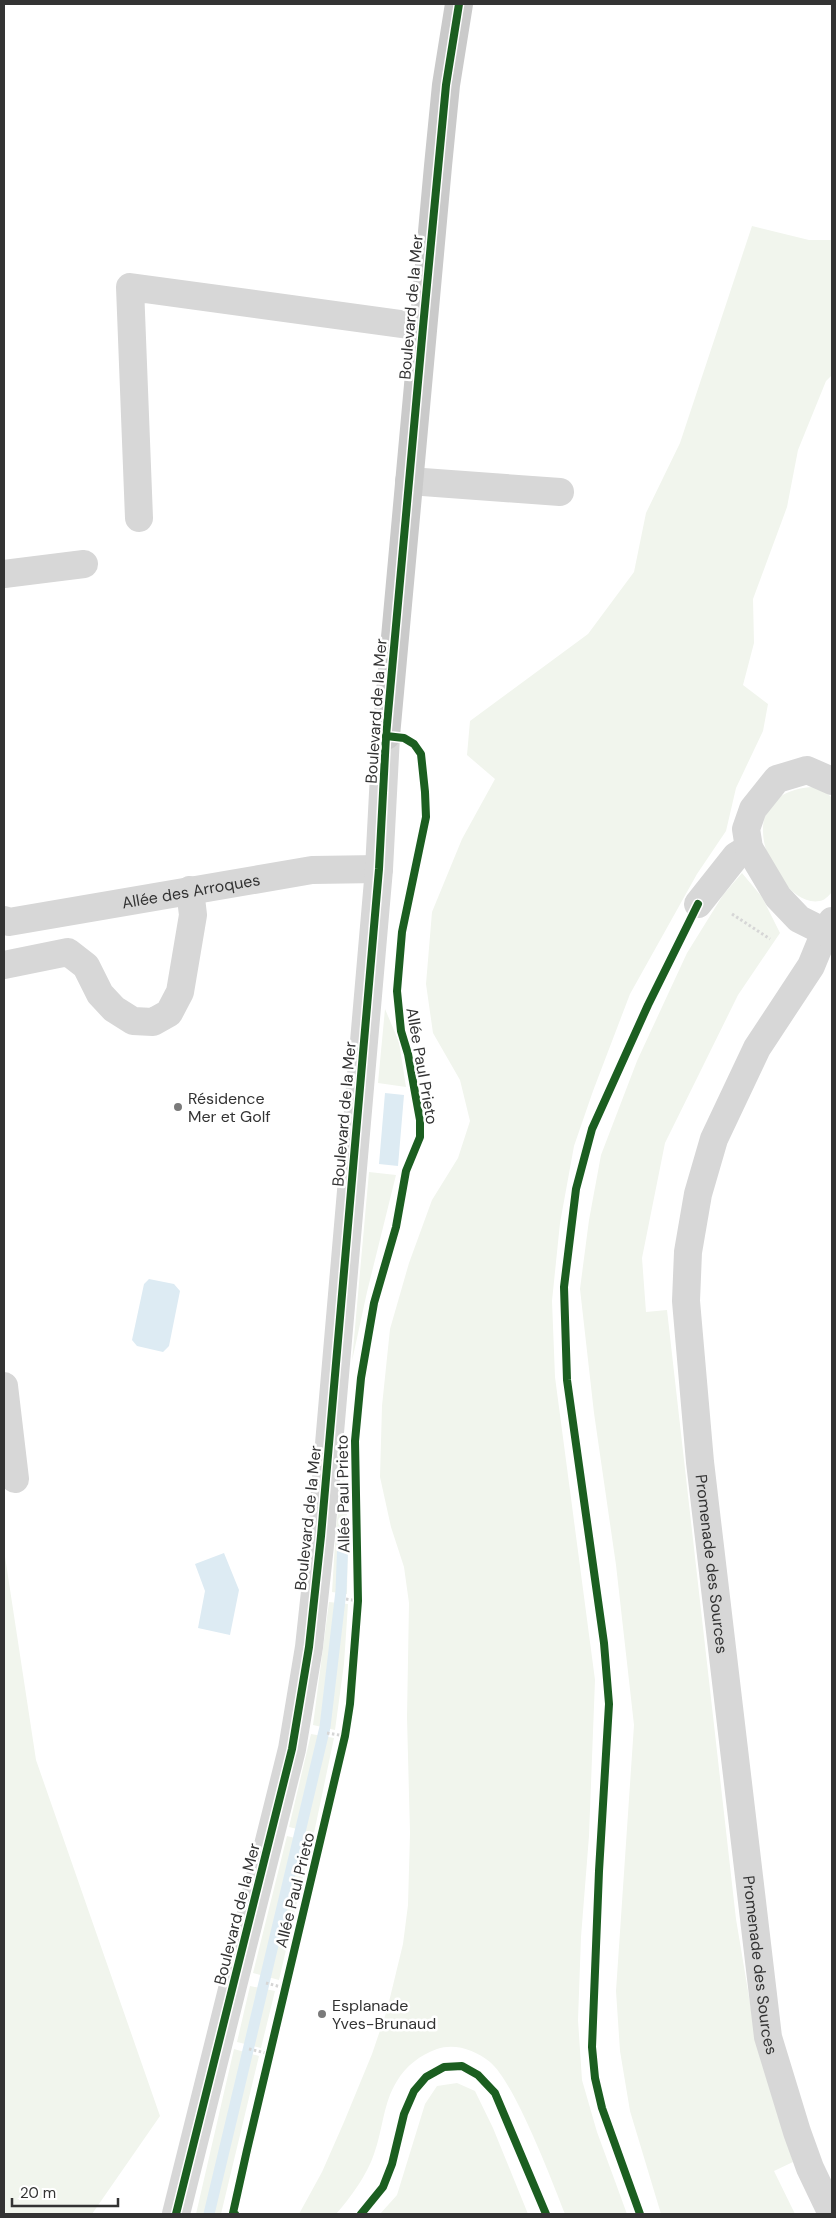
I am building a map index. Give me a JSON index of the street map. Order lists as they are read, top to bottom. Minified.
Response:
{"streets":{"main road":["Boulevard de la Mer"],"street":["Allée des Arroques","Promenade des Sources"],"cycle path":["Allée Paul Prieto"]},"crossings":[["Boulevard de la Mer","Allée des Arroques"]],"places":["Résidence Mer et Golf","Esplanade Yves-Brunaud"],"scale_bar":"20 m"}
